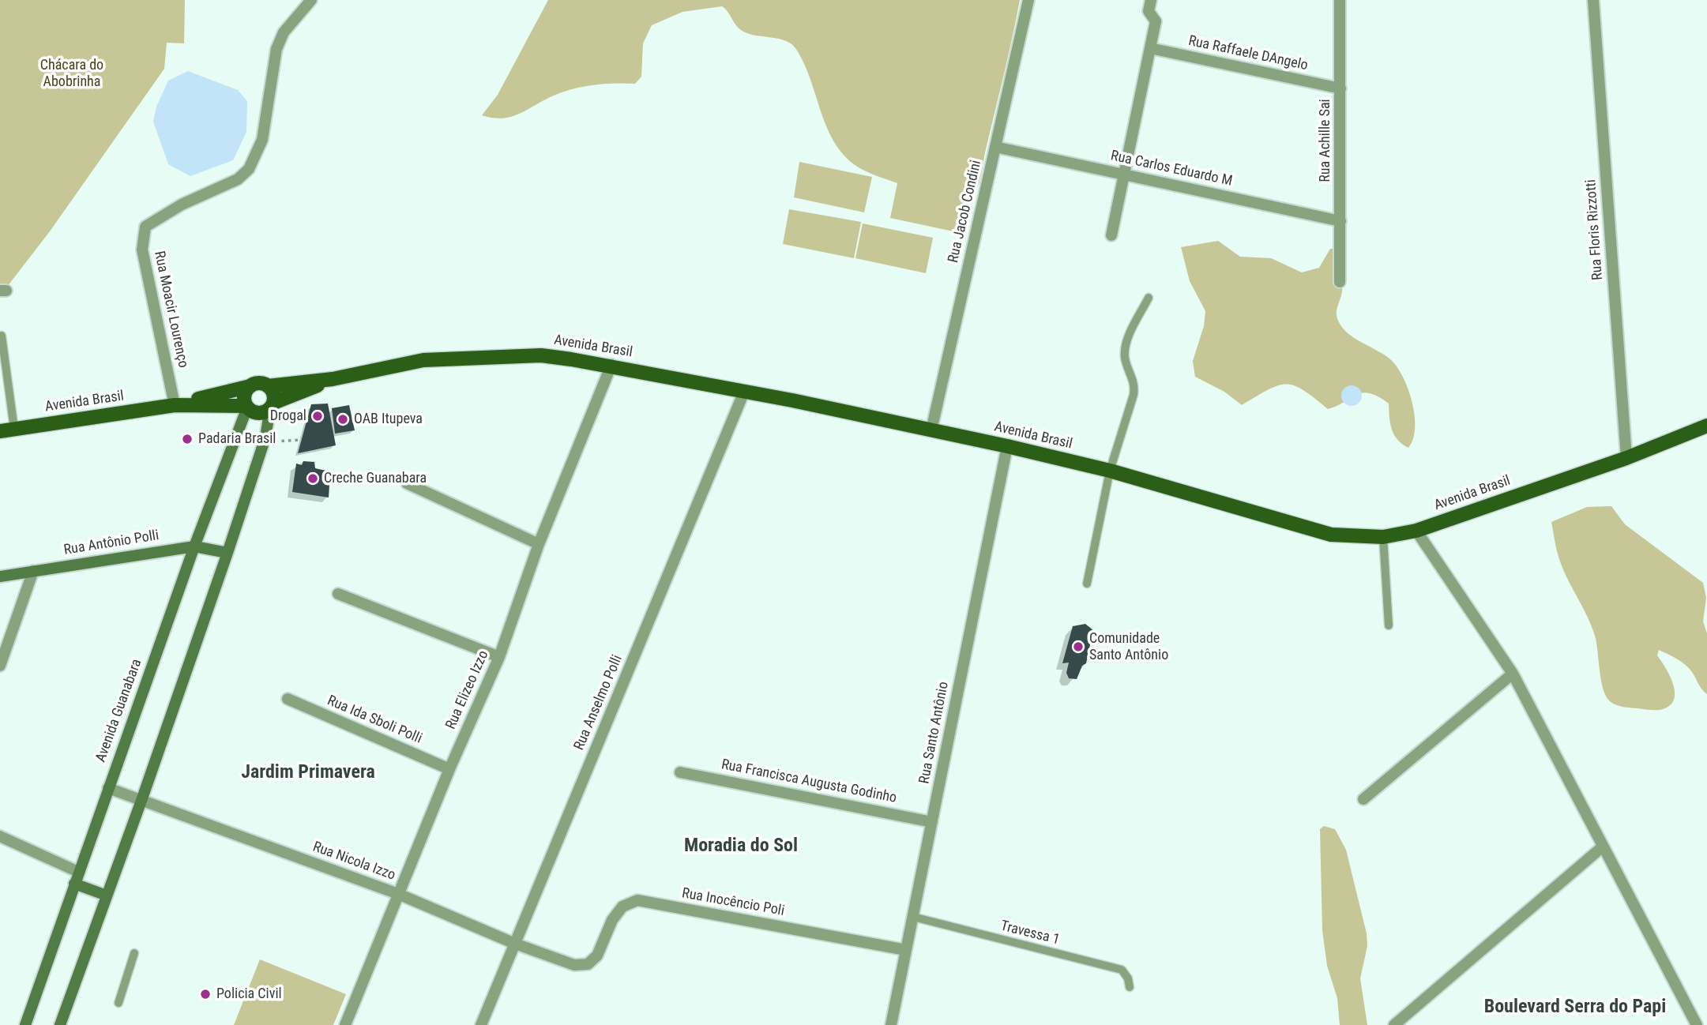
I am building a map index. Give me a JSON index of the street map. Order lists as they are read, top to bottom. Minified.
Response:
{"streets":{"main road":["Avenida Brasil","Rua Antônio Polli","Avenida Guanabara"],"street":["Rua Raffaele DAngelo","Rua Achille Sai","Rua Carlos Eduardo M","Rua Jacob Condini","Rua Floris Rizzotti","Rua Moacir Lourenço","Rua Elizeo Izzo","Rua Anselmo Polli","Rua Ida Sboli Polli","Rua Santo Antônio","Rua Francisca Augusta Godinho","Rua Nicola Izzo","Rua Inocêncio Poli"],"lane":["Travessa 1"]},"crossings":[["Rua Raffaele DAngelo","Rua Achille Sai"],["Rua Achille Sai","Rua Carlos Eduardo M"],["Rua Carlos Eduardo M","Rua Jacob Condini"],["Rua Jacob Condini","Avenida Brasil"],["Rua Floris Rizzotti","Avenida Brasil"],["Rua Moacir Lourenço","Avenida Brasil"],["Avenida Brasil","Rua Elizeo Izzo"],["Avenida Brasil","Rua Anselmo Polli"],["Avenida Brasil","Avenida Guanabara"],["Avenida Brasil","Rua Santo Antônio"],["Rua Antônio Polli","Avenida Guanabara"],["Rua Elizeo Izzo","Rua Ida Sboli Polli"],["Rua Elizeo Izzo","Rua Nicola Izzo"],["Rua Anselmo Polli","Rua Nicola Izzo"],["Avenida Guanabara","Rua Nicola Izzo"],["Rua Santo Antônio","Rua Francisca Augusta Godinho"],["Rua Santo Antônio","Rua Inocêncio Poli"],["Rua Santo Antônio","Travessa 1"],["Rua Nicola Izzo","Rua Inocêncio Poli"]],"districts":["Jardim Primavera","Moradia do Sol","Boulevard Serra do Papi"],"parks":["Chácara do Abobrinha"],"places":["Drogal","OAB Itupeva","Padaria Brasil","Creche Guanabara","Comunidade Santo Antônio","Policia Civil"]}
